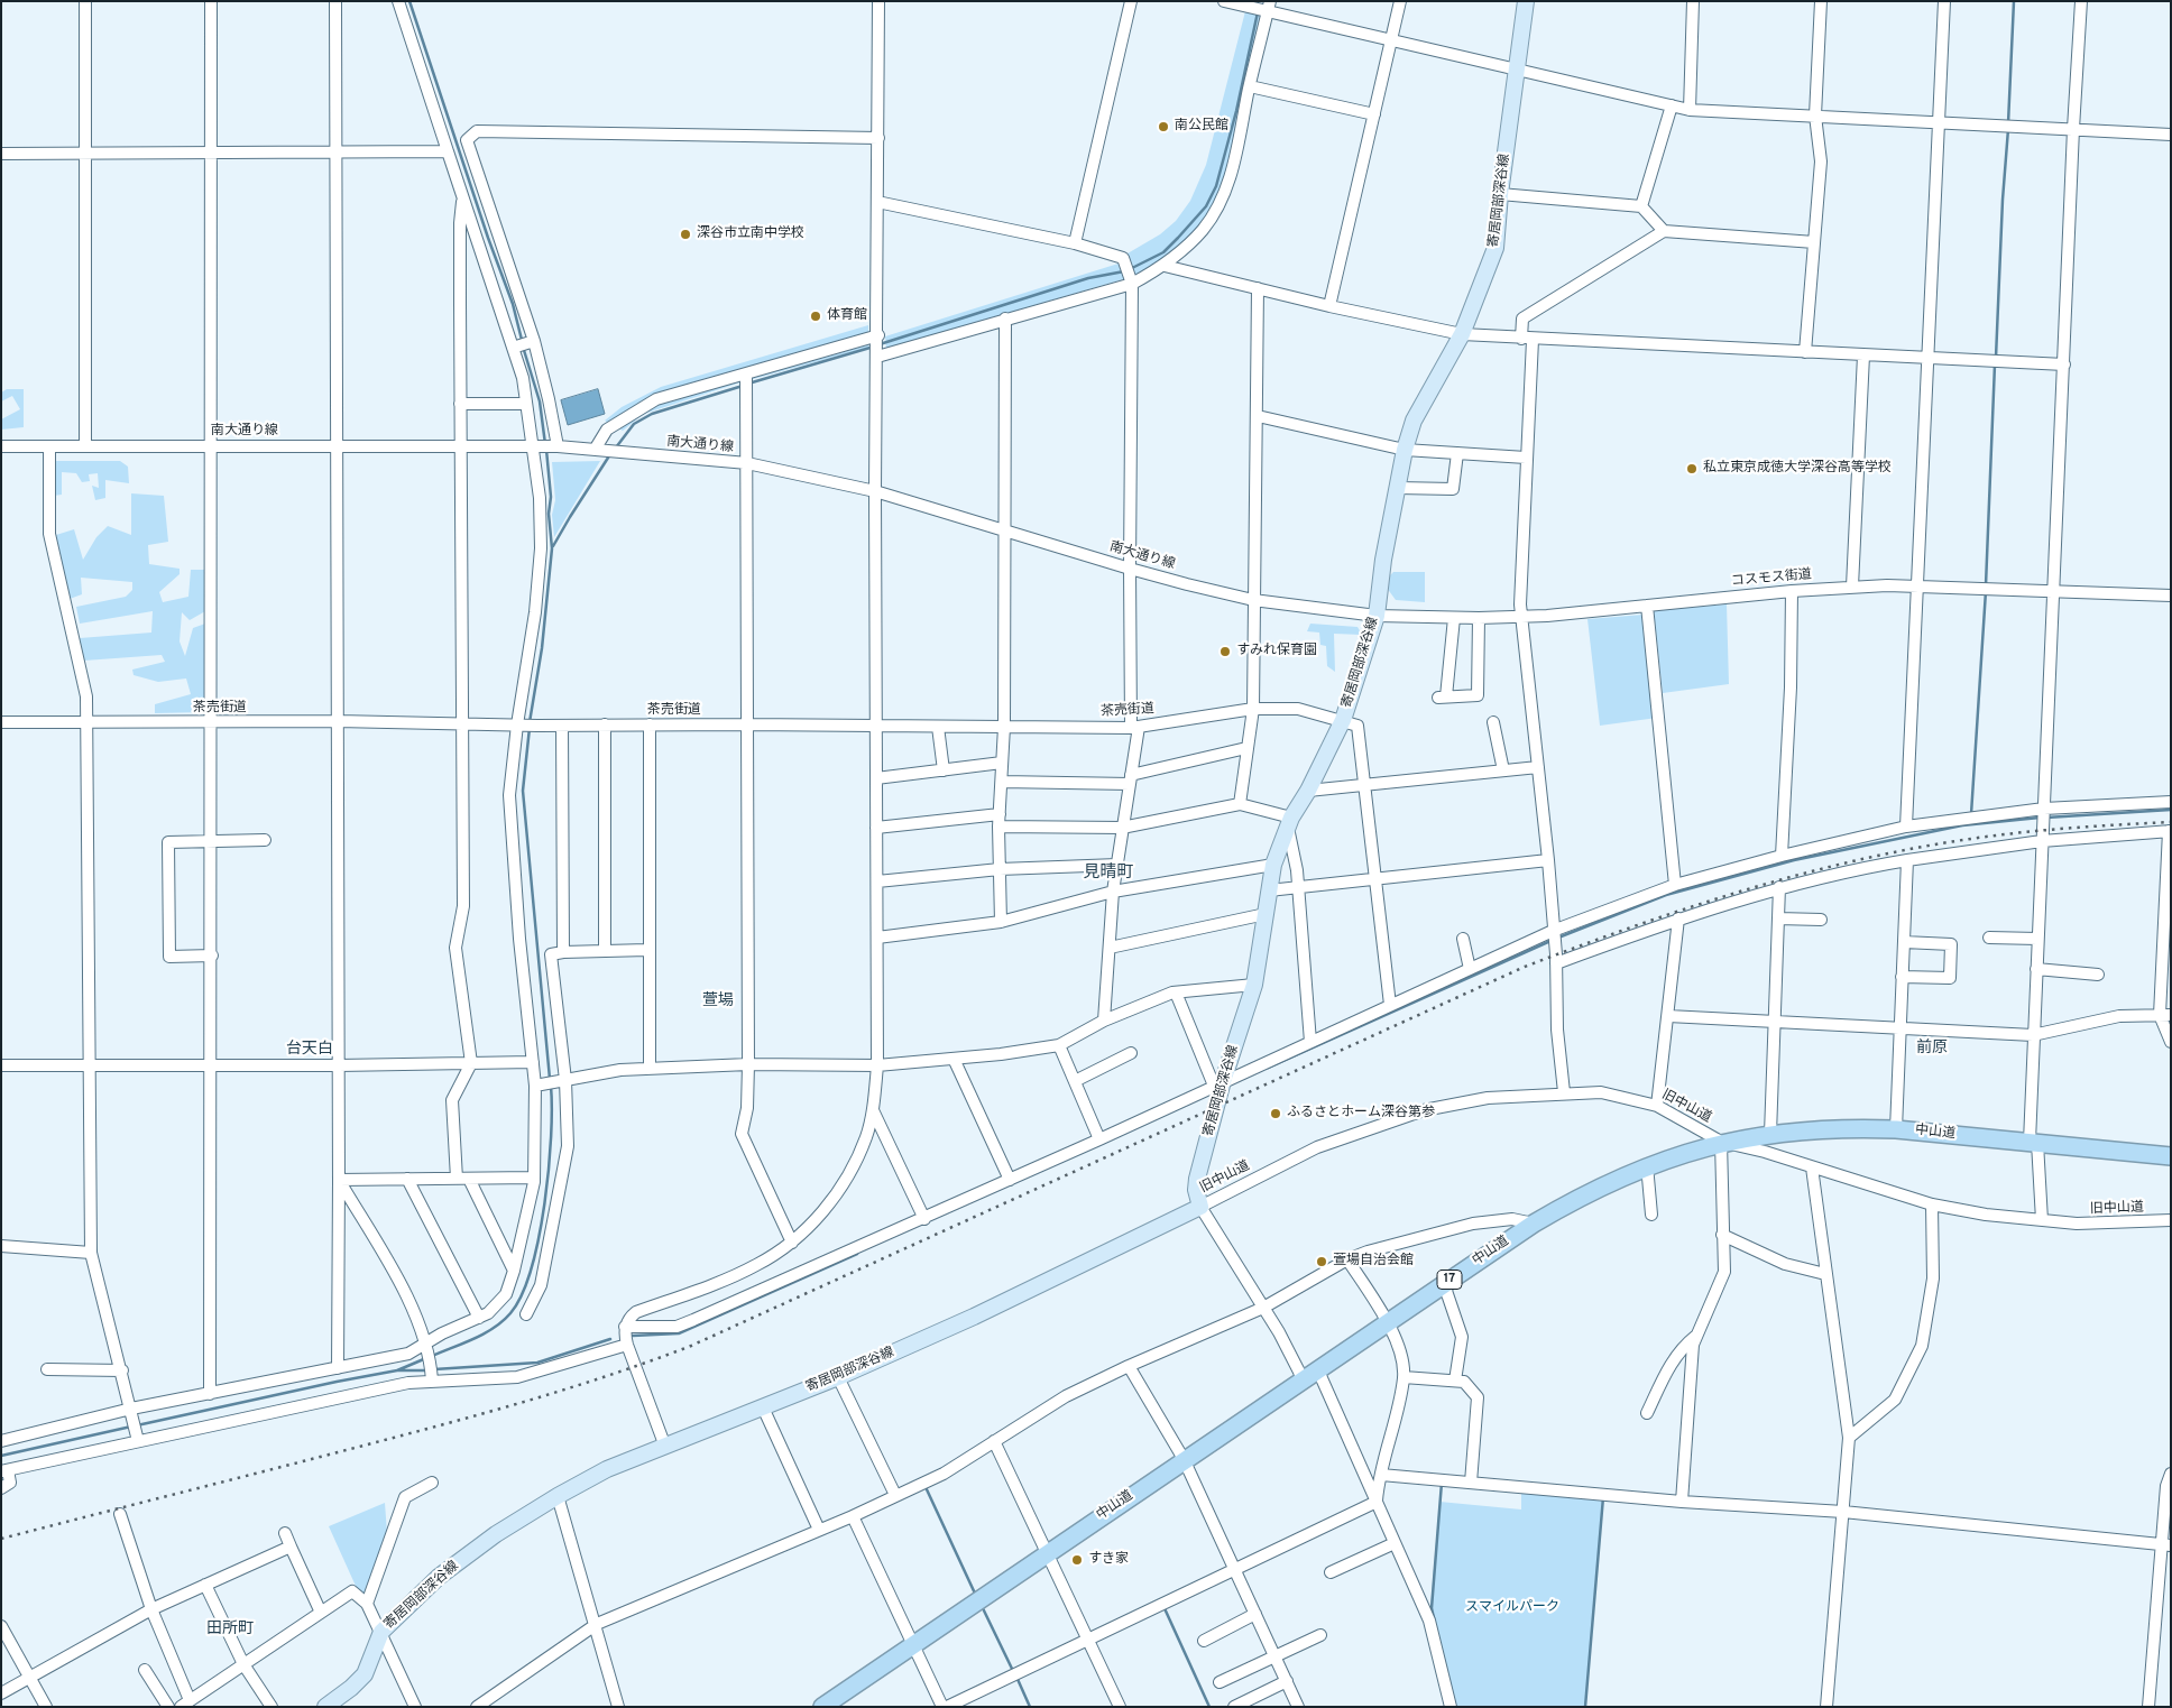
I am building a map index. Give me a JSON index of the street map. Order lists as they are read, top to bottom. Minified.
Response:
{"streets":{"highway":["中山道","17"],"main road":["寄居岡部深谷線"],"street":["南大通り線","コスモス街道","茶売街道","旧中山道"]},"crossings":[["寄居岡部深谷線","南大通り線"],["寄居岡部深谷線","コスモス街道"],["寄居岡部深谷線","茶売街道"],["寄居岡部深谷線","旧中山道"],["南大通り線","コスモス街道"],["旧中山道","中山道"]],"districts":["見晴町","萱場","前原","台天白","田所町"],"parks":["スマイルパーク"],"places":["南公民館","深谷市立南中学校","体育館","私立東京成徳大学深谷高等学校","すみれ保育園","ふるさとホーム深谷第参","萱場自治会館","すき家"]}
